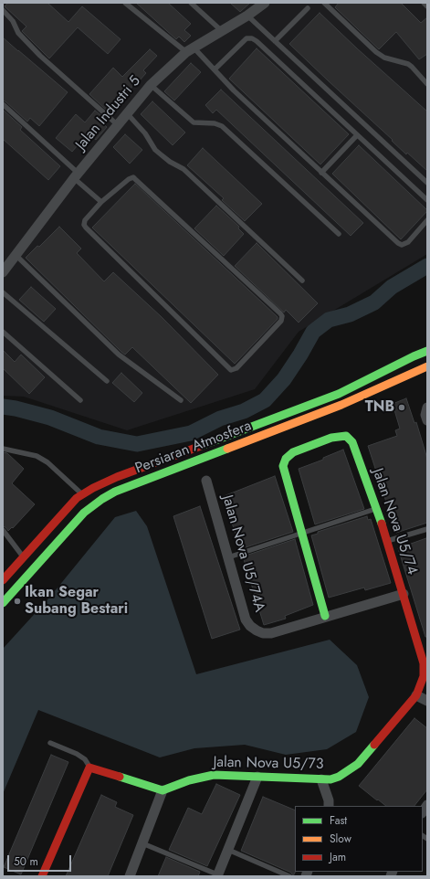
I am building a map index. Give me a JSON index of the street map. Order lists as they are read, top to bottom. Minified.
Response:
{"streets":{"street":["Jalan Industri 5","Persiaran Atmosfera","Jalan Nova U5/74","Jalan Nova U5/74A","Jalan Nova U5/73"]},"crossings":[["Jalan Nova U5/74","Jalan Nova U5/73"]],"places":["TNB","Ikan Segar Subang Bestari"],"legend":["Fast","Slow","Jam"],"scale_bar":"50 m"}
